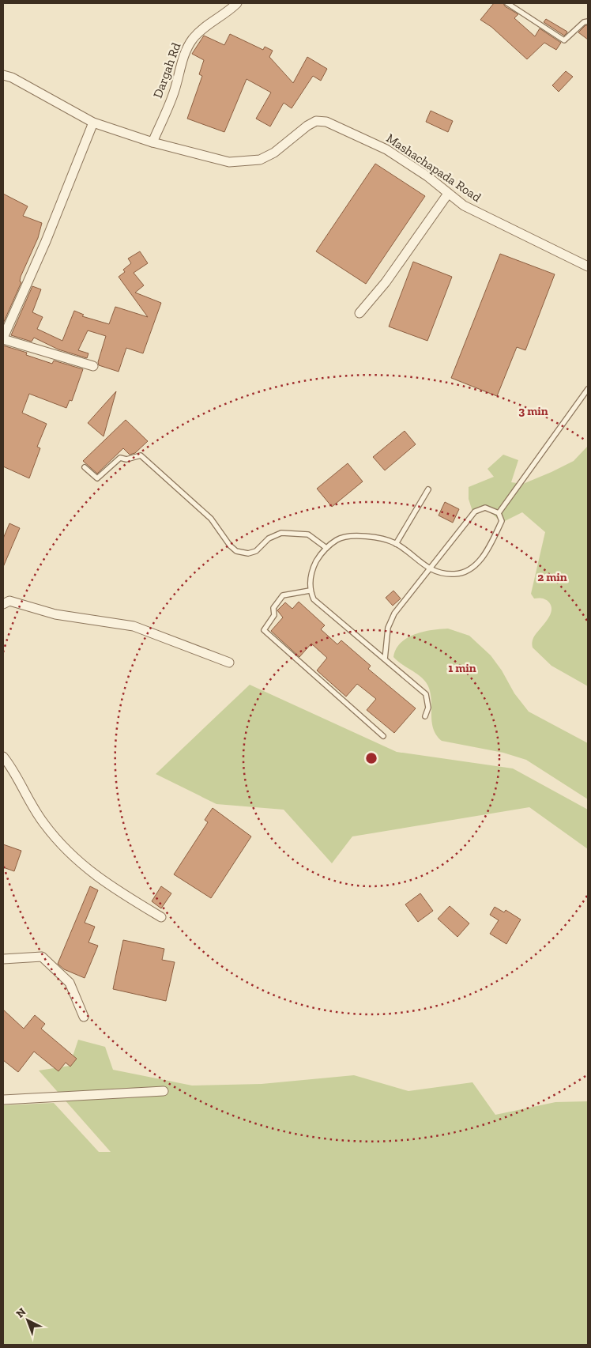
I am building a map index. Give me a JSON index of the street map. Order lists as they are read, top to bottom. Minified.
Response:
{"streets":{"street":["Dargah Rd","Mashachapada Road"]},"crossings":[["Dargah Rd","Mashachapada Road"]],"north":"top left","rings":["3 min","2 min","1 min"]}
